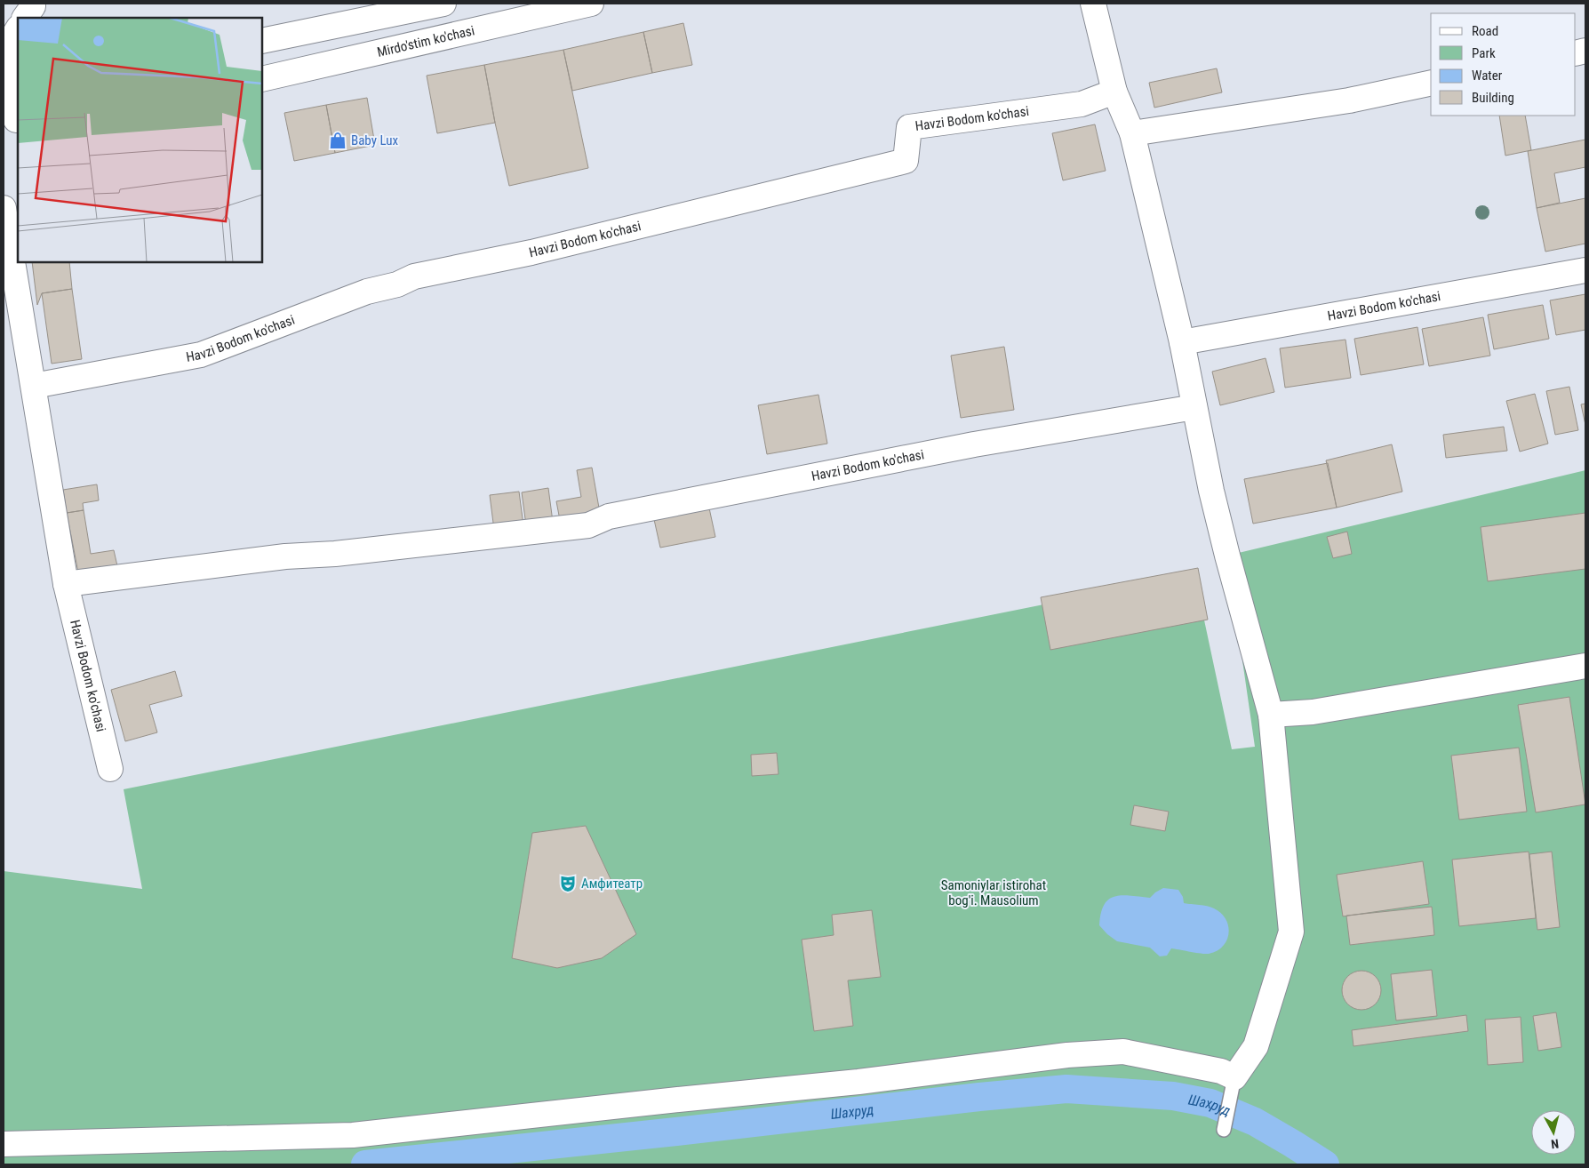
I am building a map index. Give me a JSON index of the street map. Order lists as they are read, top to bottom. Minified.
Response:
{"streets":{"street":["Mirdo'stim ko'chasi","Havzi Bodom ko'chasi"]},"water":["Шахруд"],"parks":["Samoniylar istirohat bog'i. Mausolium"],"places":{"shop":["Baby Lux"],"theatre":["Амфитеатр"]},"legend":["Road","Park","Water","Building"],"north":"bottom"}
